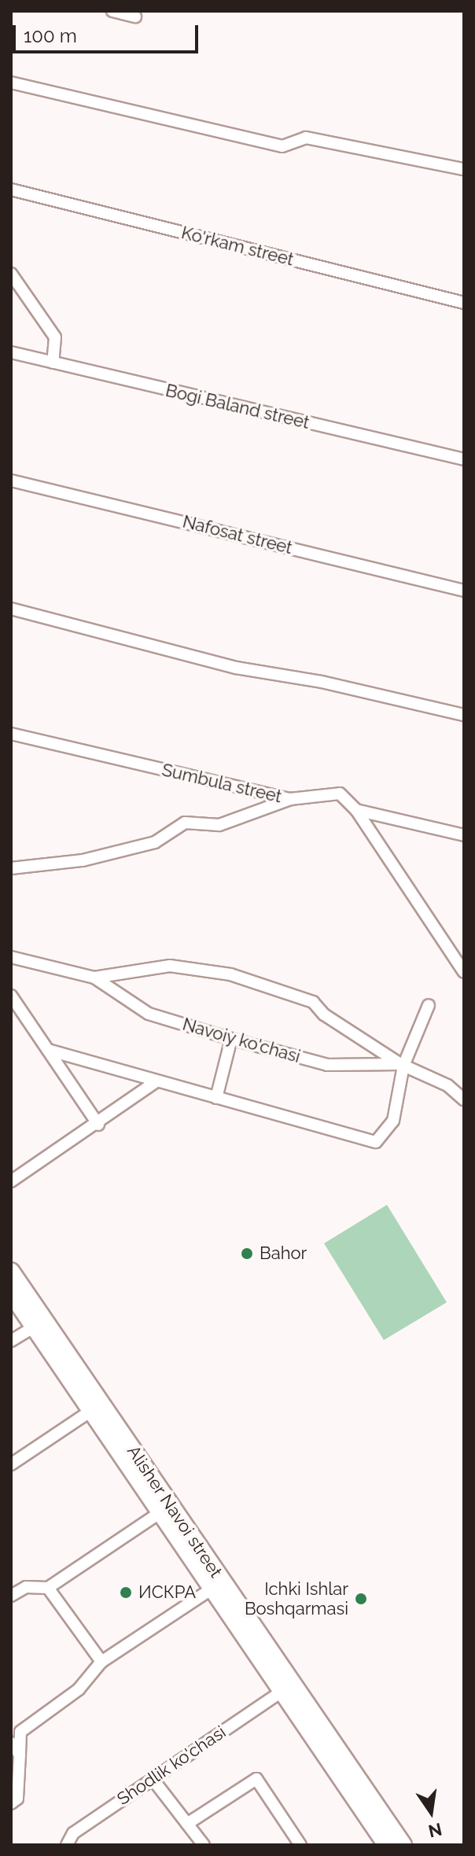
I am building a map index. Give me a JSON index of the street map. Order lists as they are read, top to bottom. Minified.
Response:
{"streets":{"main road":["Alisher Navoi street"],"street":["Ko'rkam street","Bogi Baland street","Nafosat street","Sumbula street","Navoiy ko'chasi","Shodlik ko'chasi"]},"crossings":[["Alisher Navoi street","Shodlik ko'chasi"]],"places":["Bahor","ИСКРА","Ichki Ishlar Boshqarmasi"],"scale_bar":"100 m","north":"bottom"}
